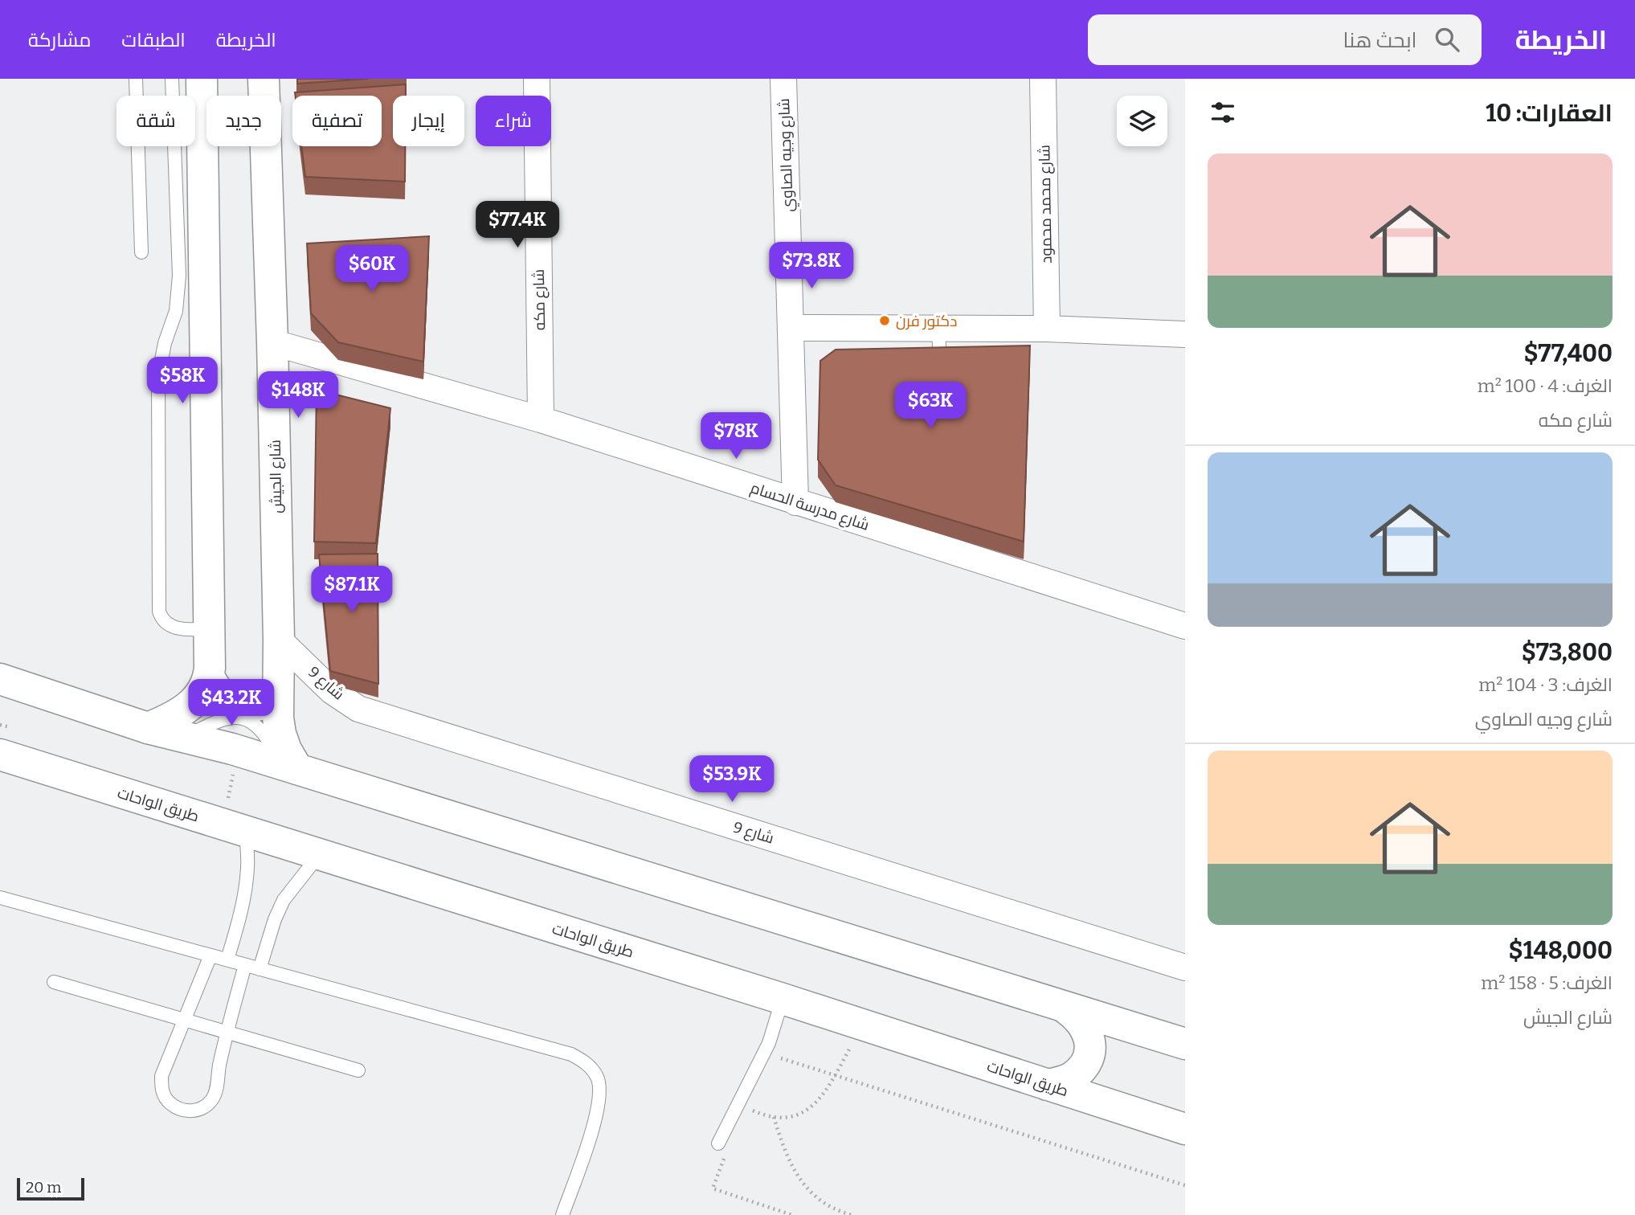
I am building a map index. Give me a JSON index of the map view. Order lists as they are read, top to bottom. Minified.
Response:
{"streets":{"main road":["شارع الجيش","طريق الواحات"],"street":["شارع وجيه الصاوي","شارع محمد محمود","شارع مكه","شارع مدرسة الحسام","شارع 9"]},"crossings":[["شارع وجيه الصاوي","شارع مدرسة الحسام"],["شارع مكه","شارع مدرسة الحسام"],["شارع الجيش","شارع مدرسة الحسام"],["شارع الجيش","شارع 9"]],"places":["دكتور فرن"],"scale_bar":"20 m","page":{"header":"الخريطة","search":"ابحث هنا","nav":["الخريطة","الطبقات","مشاركة"],"heading":"العقارات: 10","chip":["شراء","إيجار","تصفية","جديد","شقة"],"list":[{"name":"$77,400","note":"الغرف: 4 · 100 m² · شارع مكه"},{"name":"$73,800","note":"الغرف: 3 · 104 m² · شارع وجيه الصاوي"},{"name":"$148,000","note":"الغرف: 5 · 158 m² · شارع الجيش"}],"price":["$77.4K","$73.8K","$60K","$58K","$148K","$63K","$78K","$87.1K","$43.2K","$53.9K"],"scale":"20 m"}}
